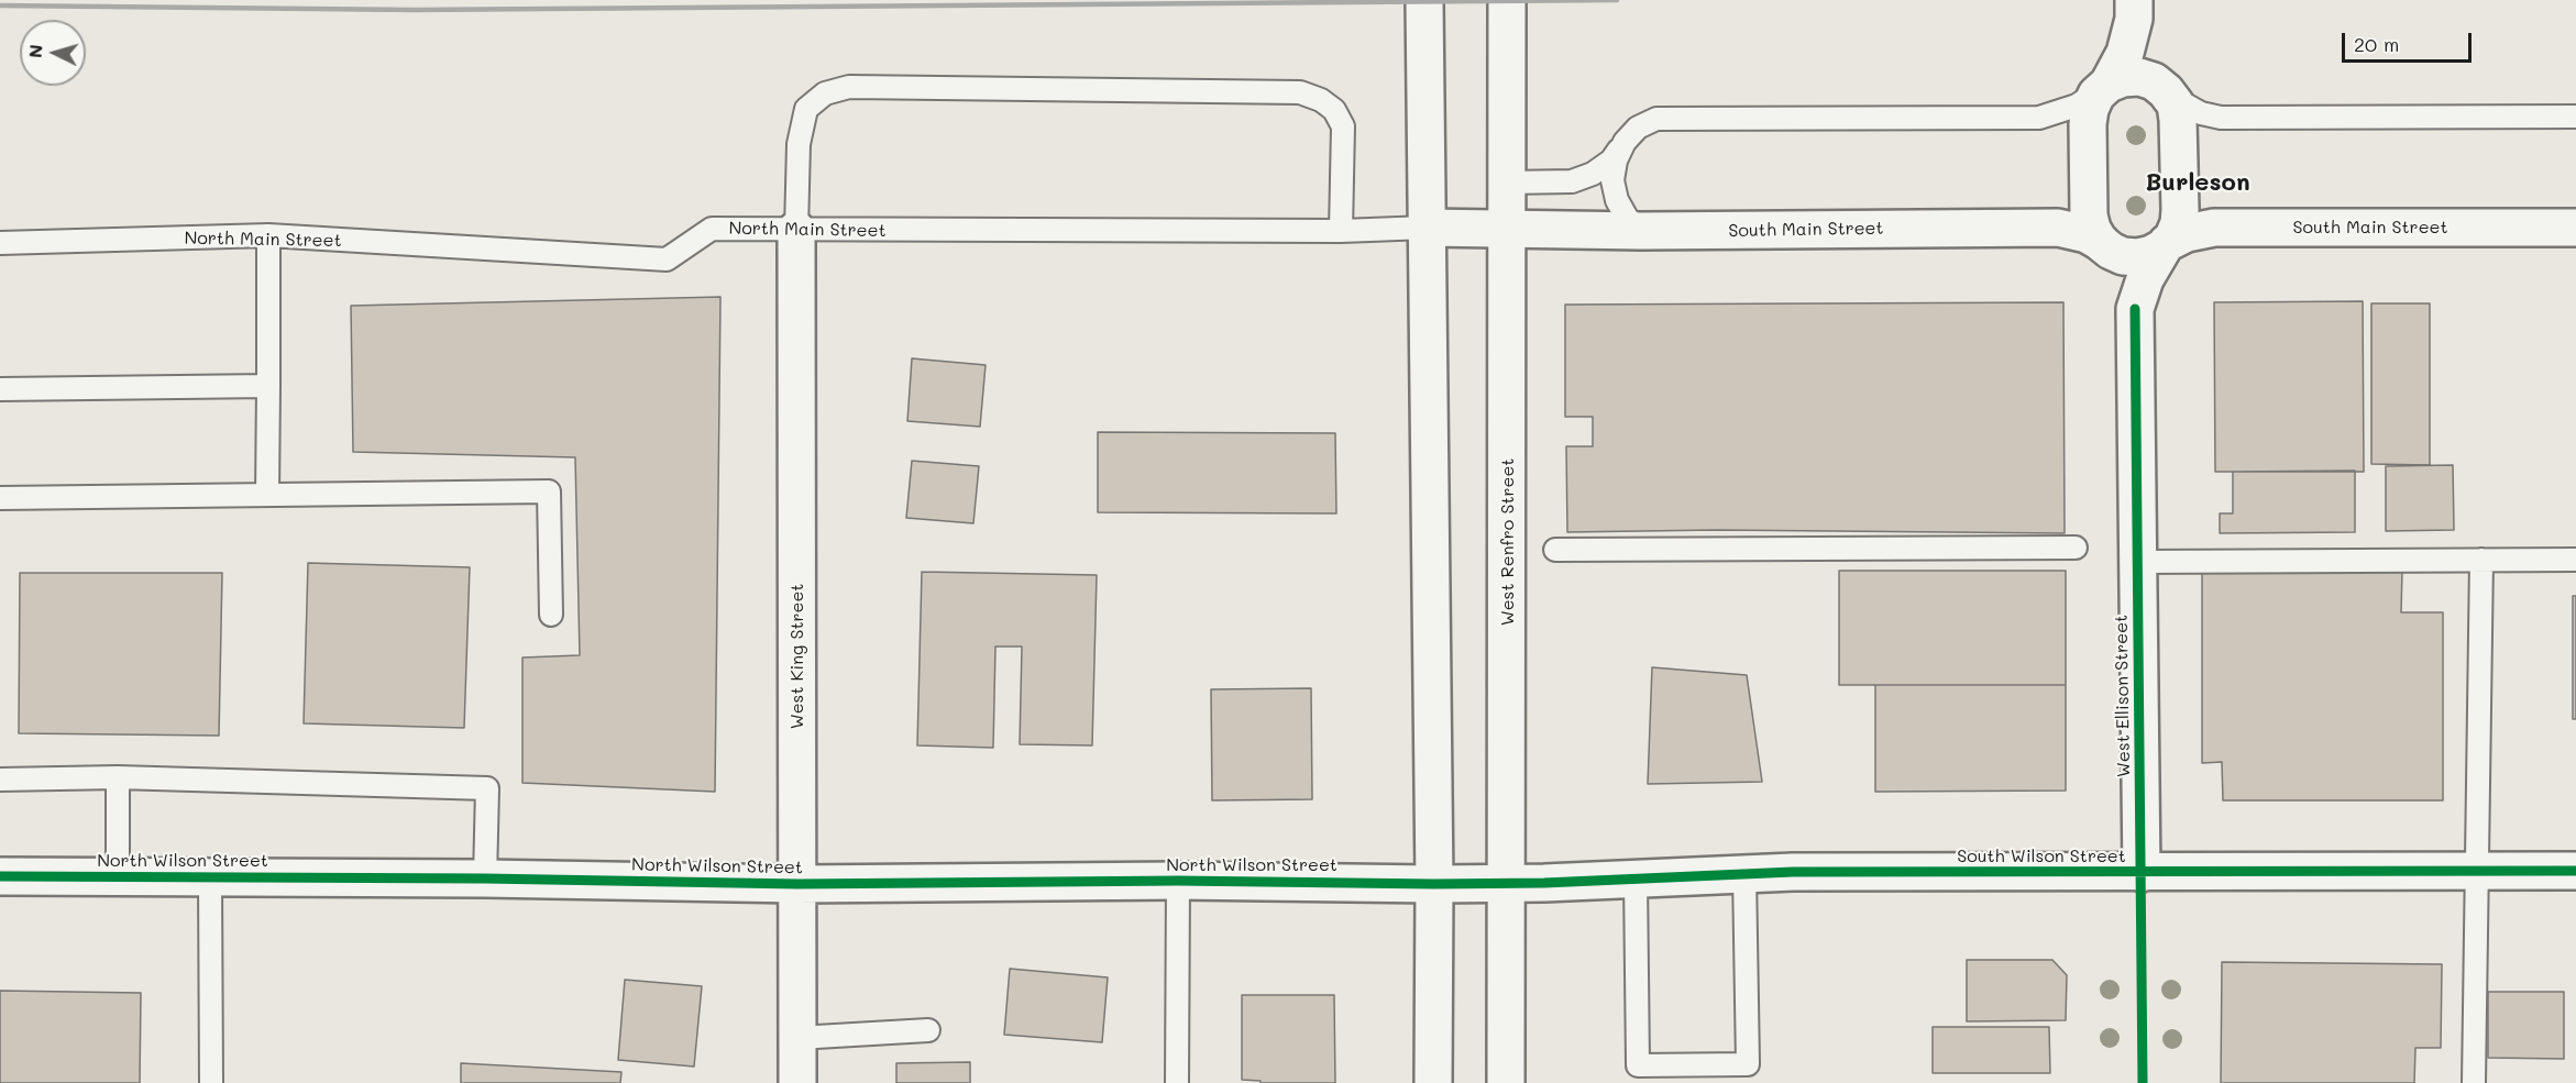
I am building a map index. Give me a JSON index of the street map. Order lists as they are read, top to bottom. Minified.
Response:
{"streets":{"street":["South Main Street","West Renfro Street","West King Street","West Ellison Street","South Wilson Street","North Wilson Street"],"lane":["North Main Street"]},"crossings":[["South Main Street","North Main Street"],["South Main Street","West Renfro Street"],["North Main Street","West King Street"],["West Renfro Street","South Wilson Street"],["West Renfro Street","North Wilson Street"],["West King Street","North Wilson Street"],["West Ellison Street","South Wilson Street"],["South Wilson Street","North Wilson Street"]],"districts":["Burleson"],"scale_bar":"20 m","north":"left"}
